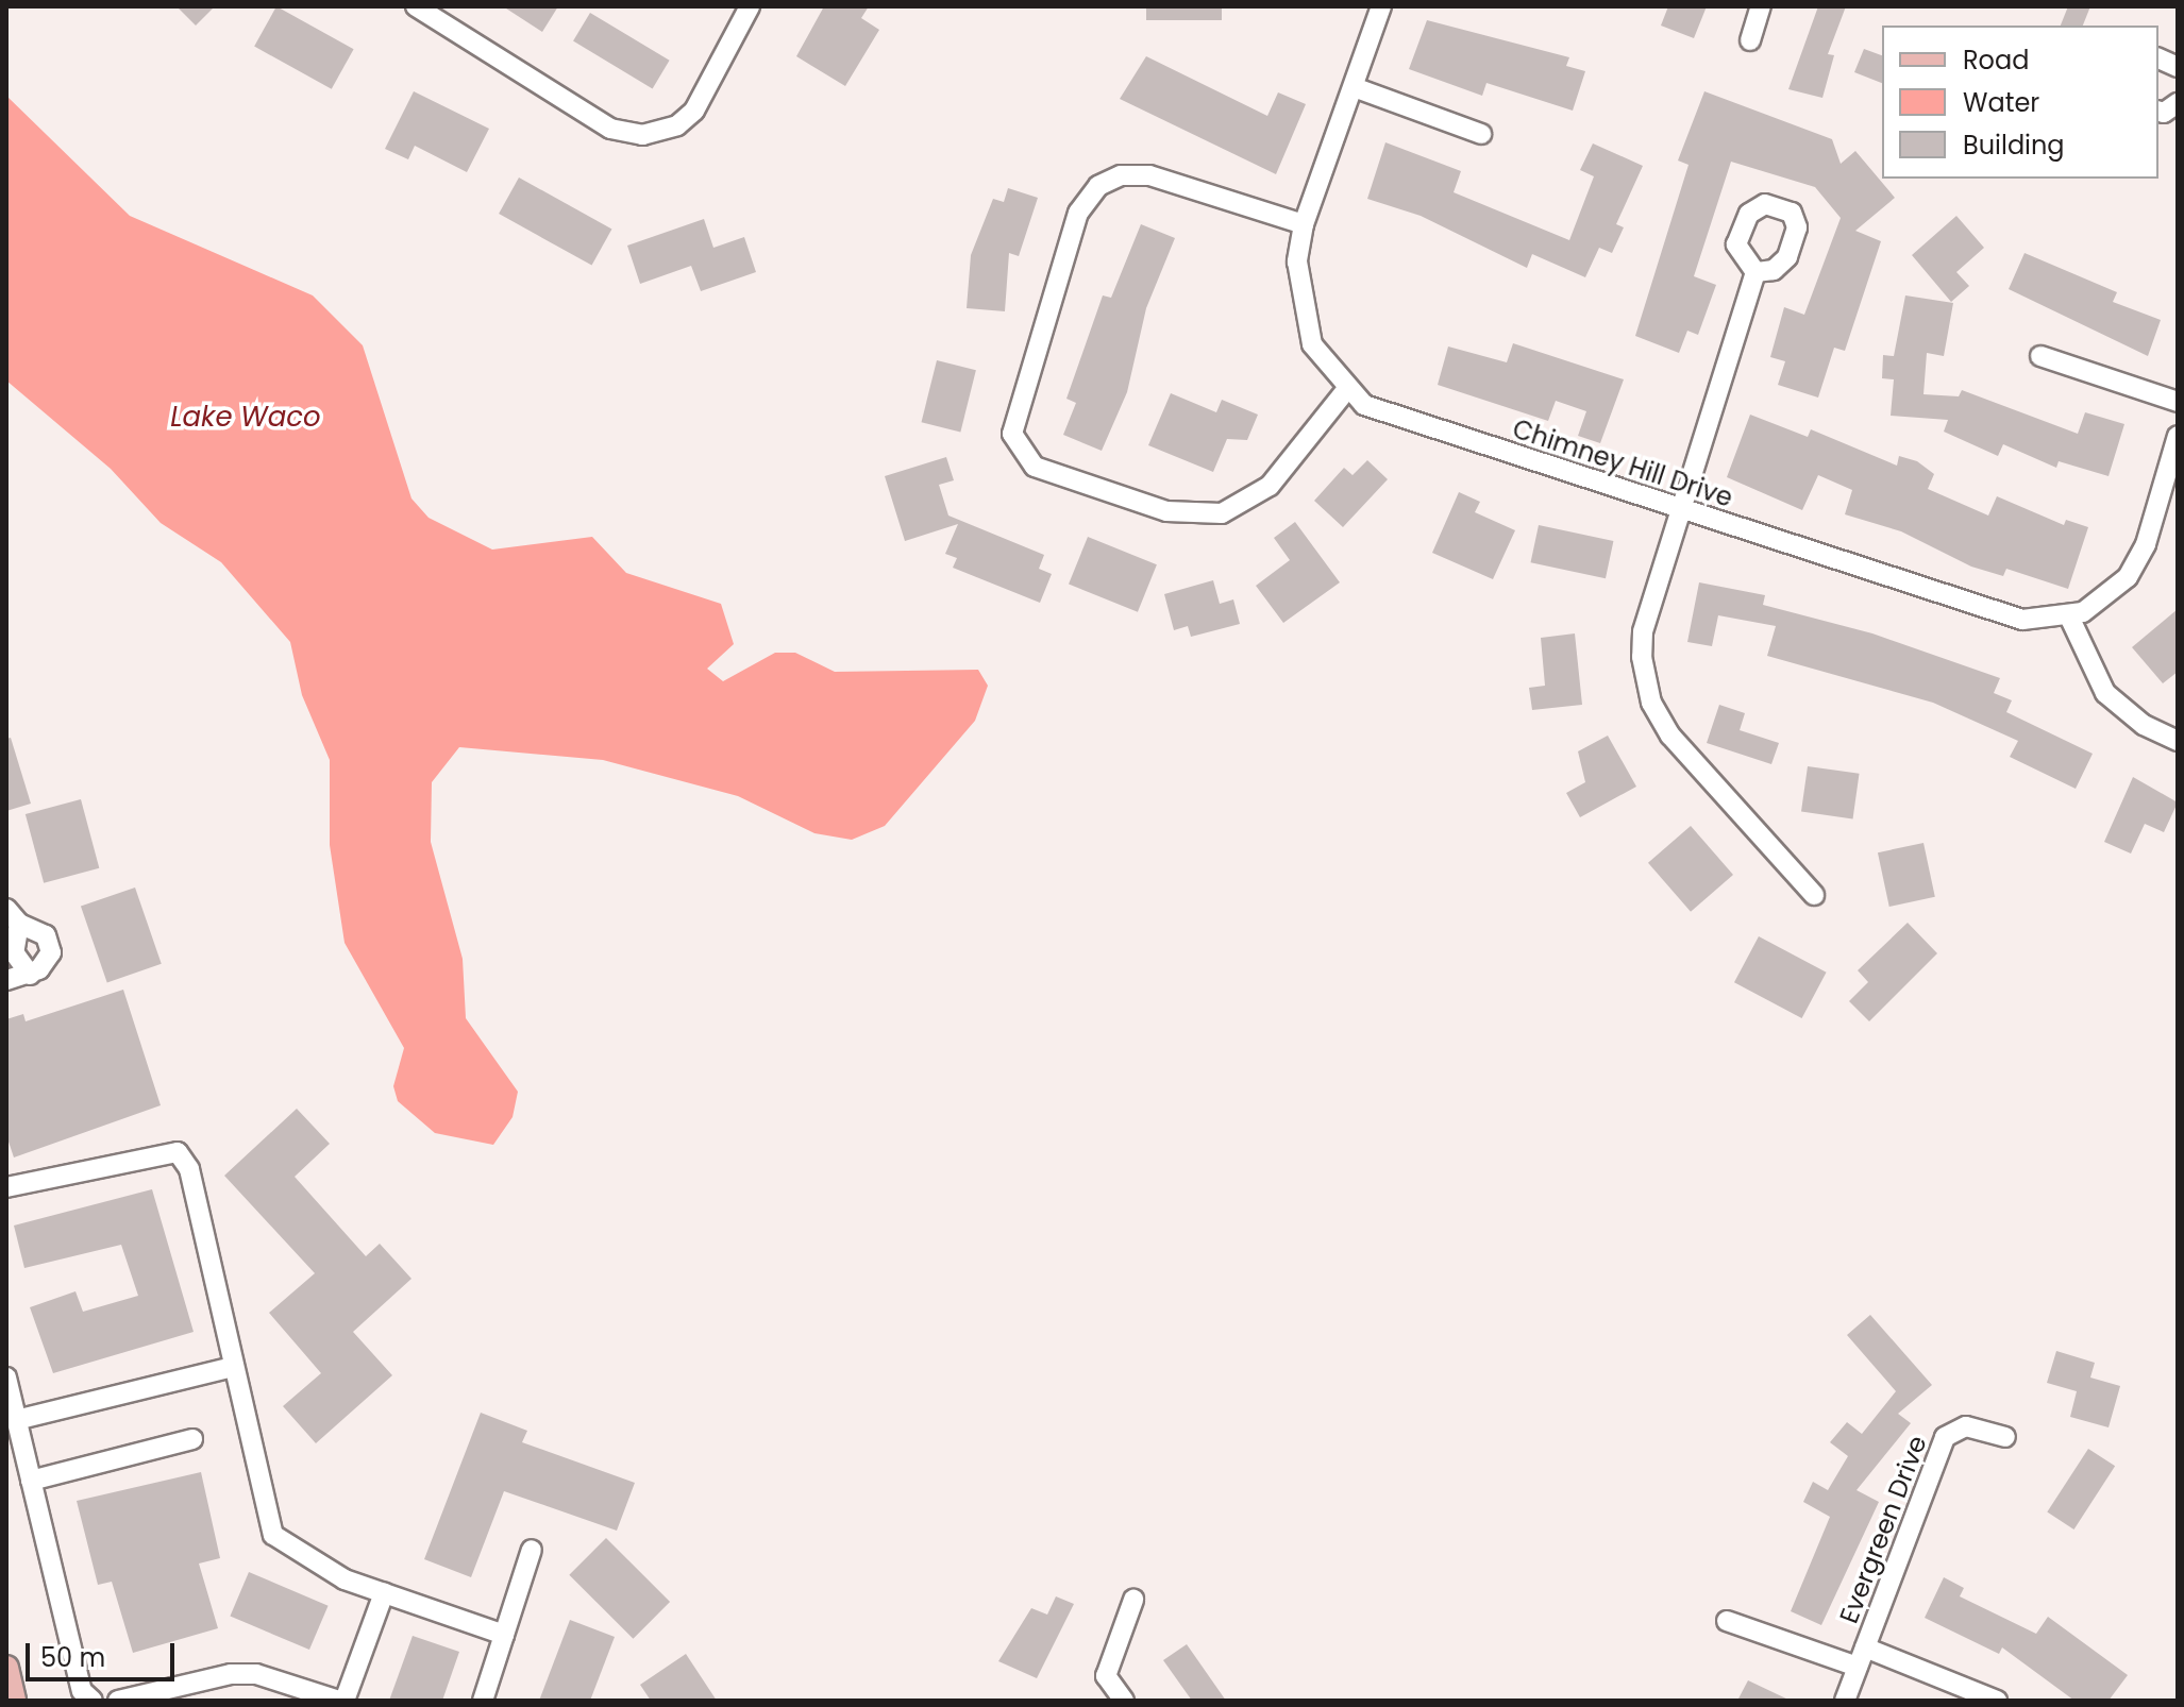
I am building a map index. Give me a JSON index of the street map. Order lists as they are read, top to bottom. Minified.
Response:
{"streets":{"street":["Chimney Hill Drive","Evergreen Drive"]},"water":["Lake Waco"],"legend":["Road","Water","Building"],"scale_bar":"50 m"}
